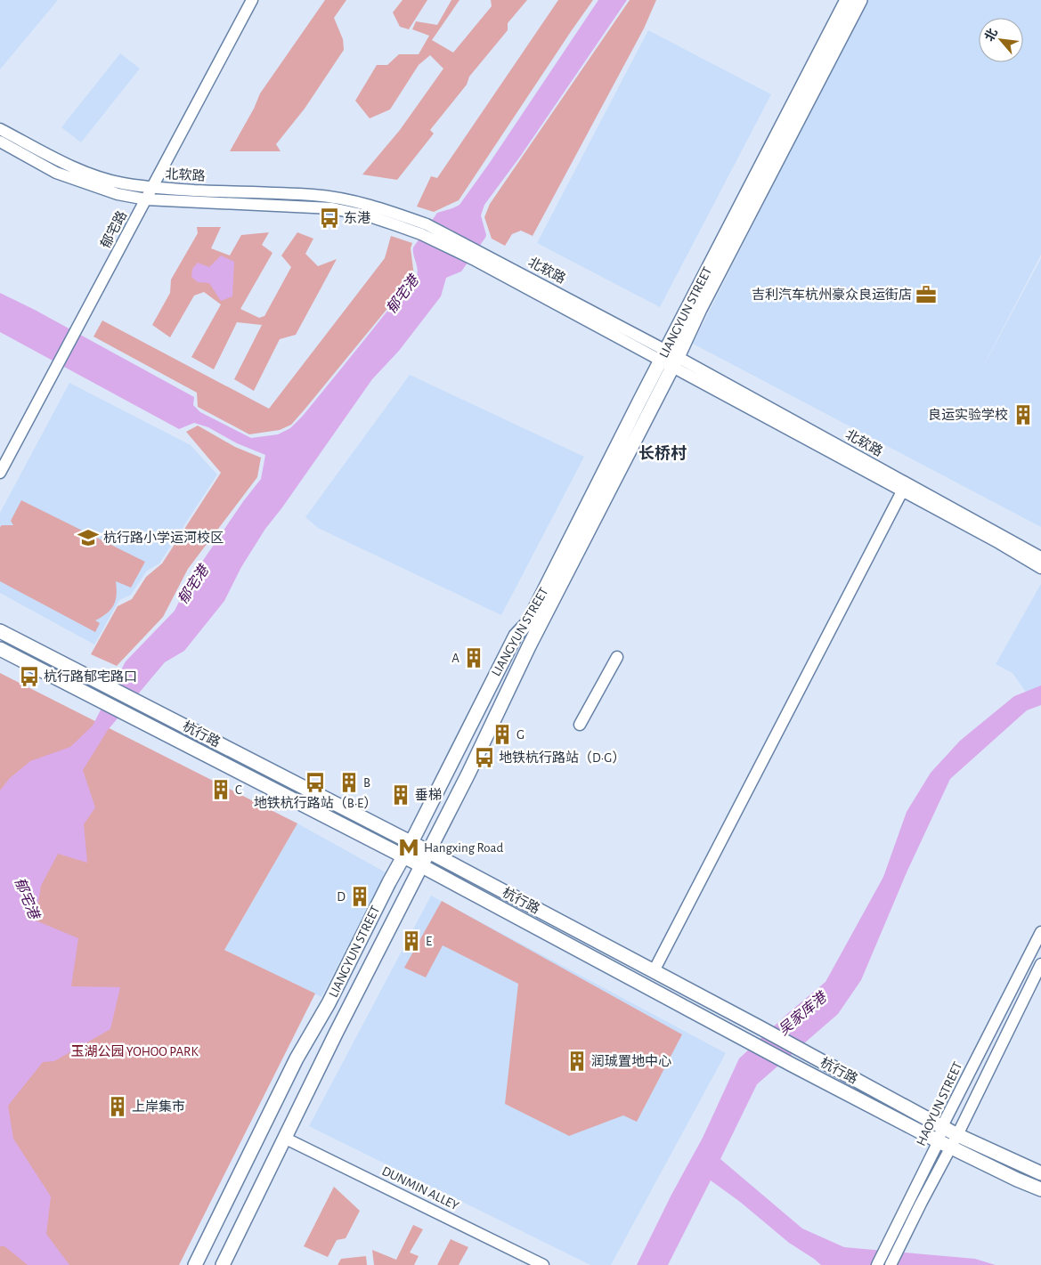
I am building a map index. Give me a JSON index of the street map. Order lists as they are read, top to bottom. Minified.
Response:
{"streets":{"main road":["LIANGYUN STREET","杭行路"],"street":["北软路","郁宅路","HAOYUN STREET","DUNMIN ALLEY"]},"crossings":[["北软路","郁宅路"],["北软路","LIANGYUN STREET"],["LIANGYUN STREET","杭行路"],["LIANGYUN STREET","DUNMIN ALLEY"],["杭行路","HAOYUN STREET"]],"districts":["长桥村"],"water":["郁宅港","吴家库港"],"parks":["玉湖公园 YOHOO PARK"],"places":{"bus stop":["东港","杭行路郁宅路口","地铁杭行路站（D·G）","地铁杭行路站（B·E）"],"office":["吉利汽车杭州豪众良运街店"],"building":["良运实验学校","A","G","B","C","垂梯","D","E","润珹置地中心","上岸集市"],"school or university":["杭行路小学运河校区"],"metro station":["Hangxing Road"]},"north":"top left"}
